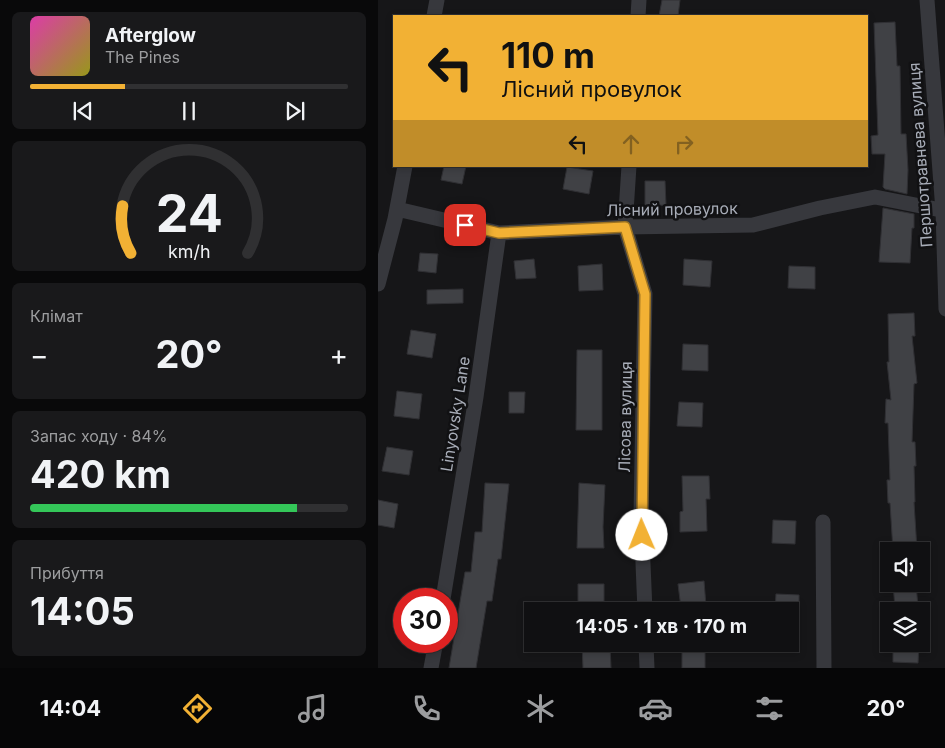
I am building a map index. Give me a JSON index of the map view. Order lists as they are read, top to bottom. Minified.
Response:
{"streets":{"street":["Першотравнева вулиця","Лісний провулок","Linyovsky Lane","Лісова вулиця"]},"crossings":[["Першотравнева вулиця","Лісний провулок"],["Лісний провулок","Linyovsky Lane"],["Лісний провулок","Лісова вулиця"]],"page":{"turn":["110 m","Лісний провулок"],"song":["Afterglow","The Pines"],"tile":["Клімат",["Запас ходу · 84%","420 km"],["Прибуття","14:05"]],"heat":["−","20°","+"],"limit":"30","trip":"14:05 · 1 хв · 170 m","tabs":["14:04","20°"],"gauge":["24","km/h"]}}
